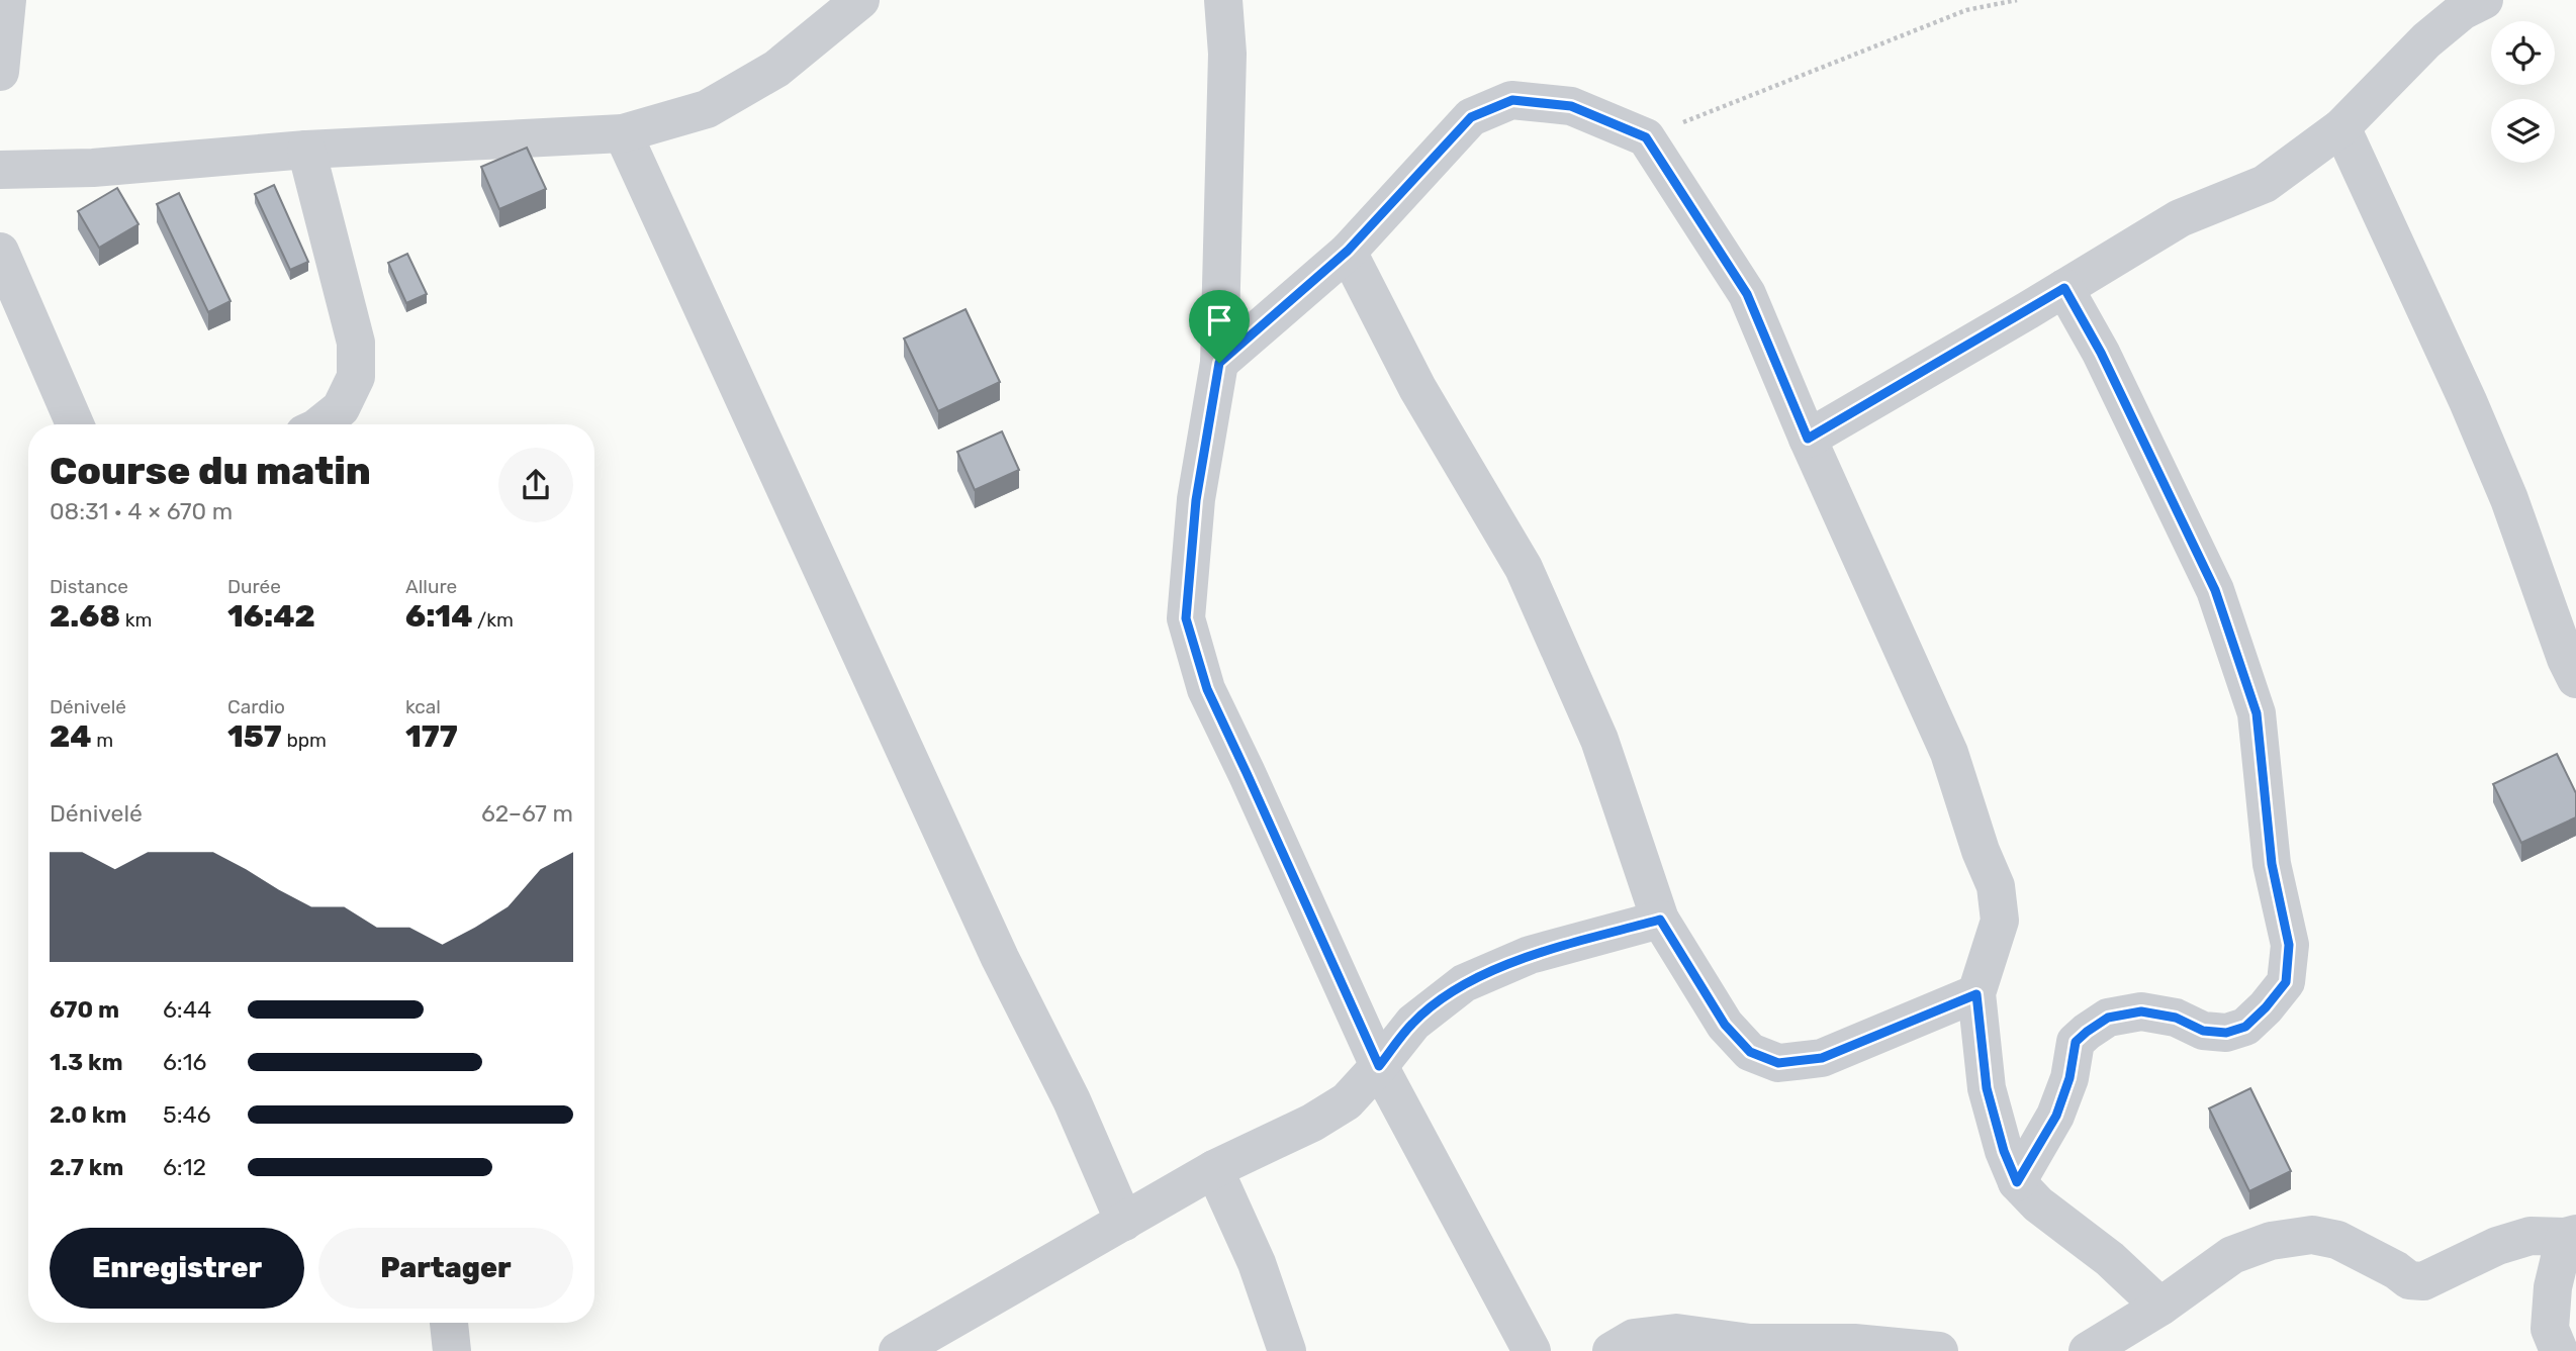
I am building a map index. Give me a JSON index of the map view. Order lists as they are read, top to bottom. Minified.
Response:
{"page":{"heading":["Course du matin","08:31 · 4 × 670 m"],"stats":[["Distance","2.68 km"],["Durée","16:42"],["Allure","6:14 /km"],["Dénivelé","24 m"],["Cardio","157 bpm"],["kcal","177"]],"chart":["Dénivelé","62–67 m"],"list":[{"name":"670 m","note":"6:44"},{"name":"1.3 km","note":"6:16"},{"name":"2.0 km","note":"5:46"},{"name":"2.7 km","note":"6:12"}],"buttons":["Enregistrer","Partager"]}}
